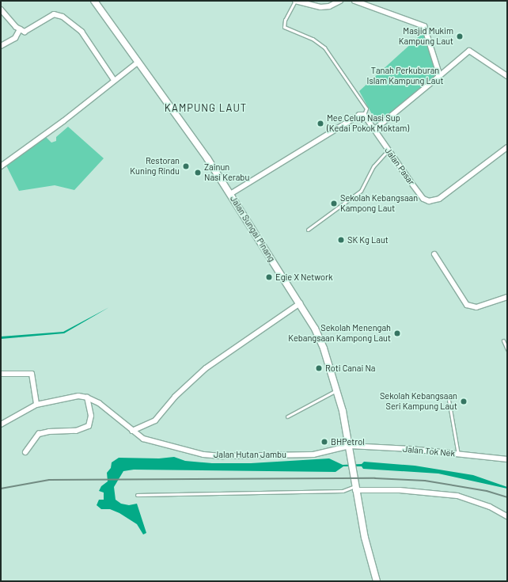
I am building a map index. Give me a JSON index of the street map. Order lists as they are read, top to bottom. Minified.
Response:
{"streets":{"street":["Jalan Pasar","Jalan Sungai Pinang","Jalan Tok Nek","Jalan Hutan Jambu"]},"crossings":[["Jalan Sungai Pinang","Jalan Tok Nek"],["Jalan Sungai Pinang","Jalan Hutan Jambu"],["Jalan Tok Nek","Jalan Hutan Jambu"]],"districts":["KAMPUNG LAUT"],"parks":["Tanah Perkuburan Islam Kampung Laut"],"places":["Masjid Mukim Kampung Laut","Mee Celup Nasi Sup (Kedai Pokok Moktam)","Restoran Kuning Rindu","Zainun Nasi Kerabu","Sekolah Kebangsaan Kampong Laut","SK Kg Laut","Egie X Network","Sekolah Menengah Kebangsaan Kampong Laut","Roti Canai Na","Sekolah Kebangsaan Seri Kampung Laut","BHPetrol"]}
